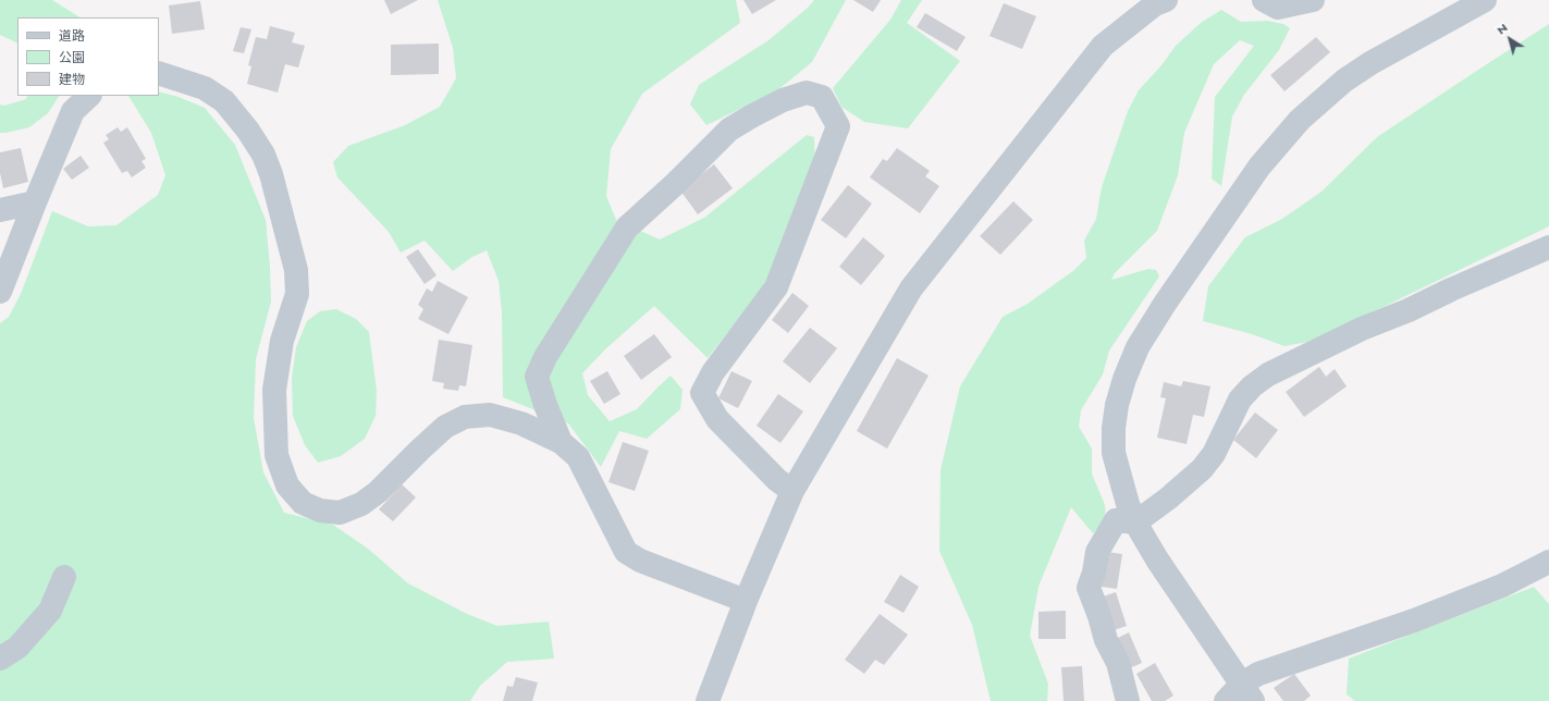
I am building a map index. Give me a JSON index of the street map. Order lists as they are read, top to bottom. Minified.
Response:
{"legend":["道路","公園","建物"],"north":"top left"}
